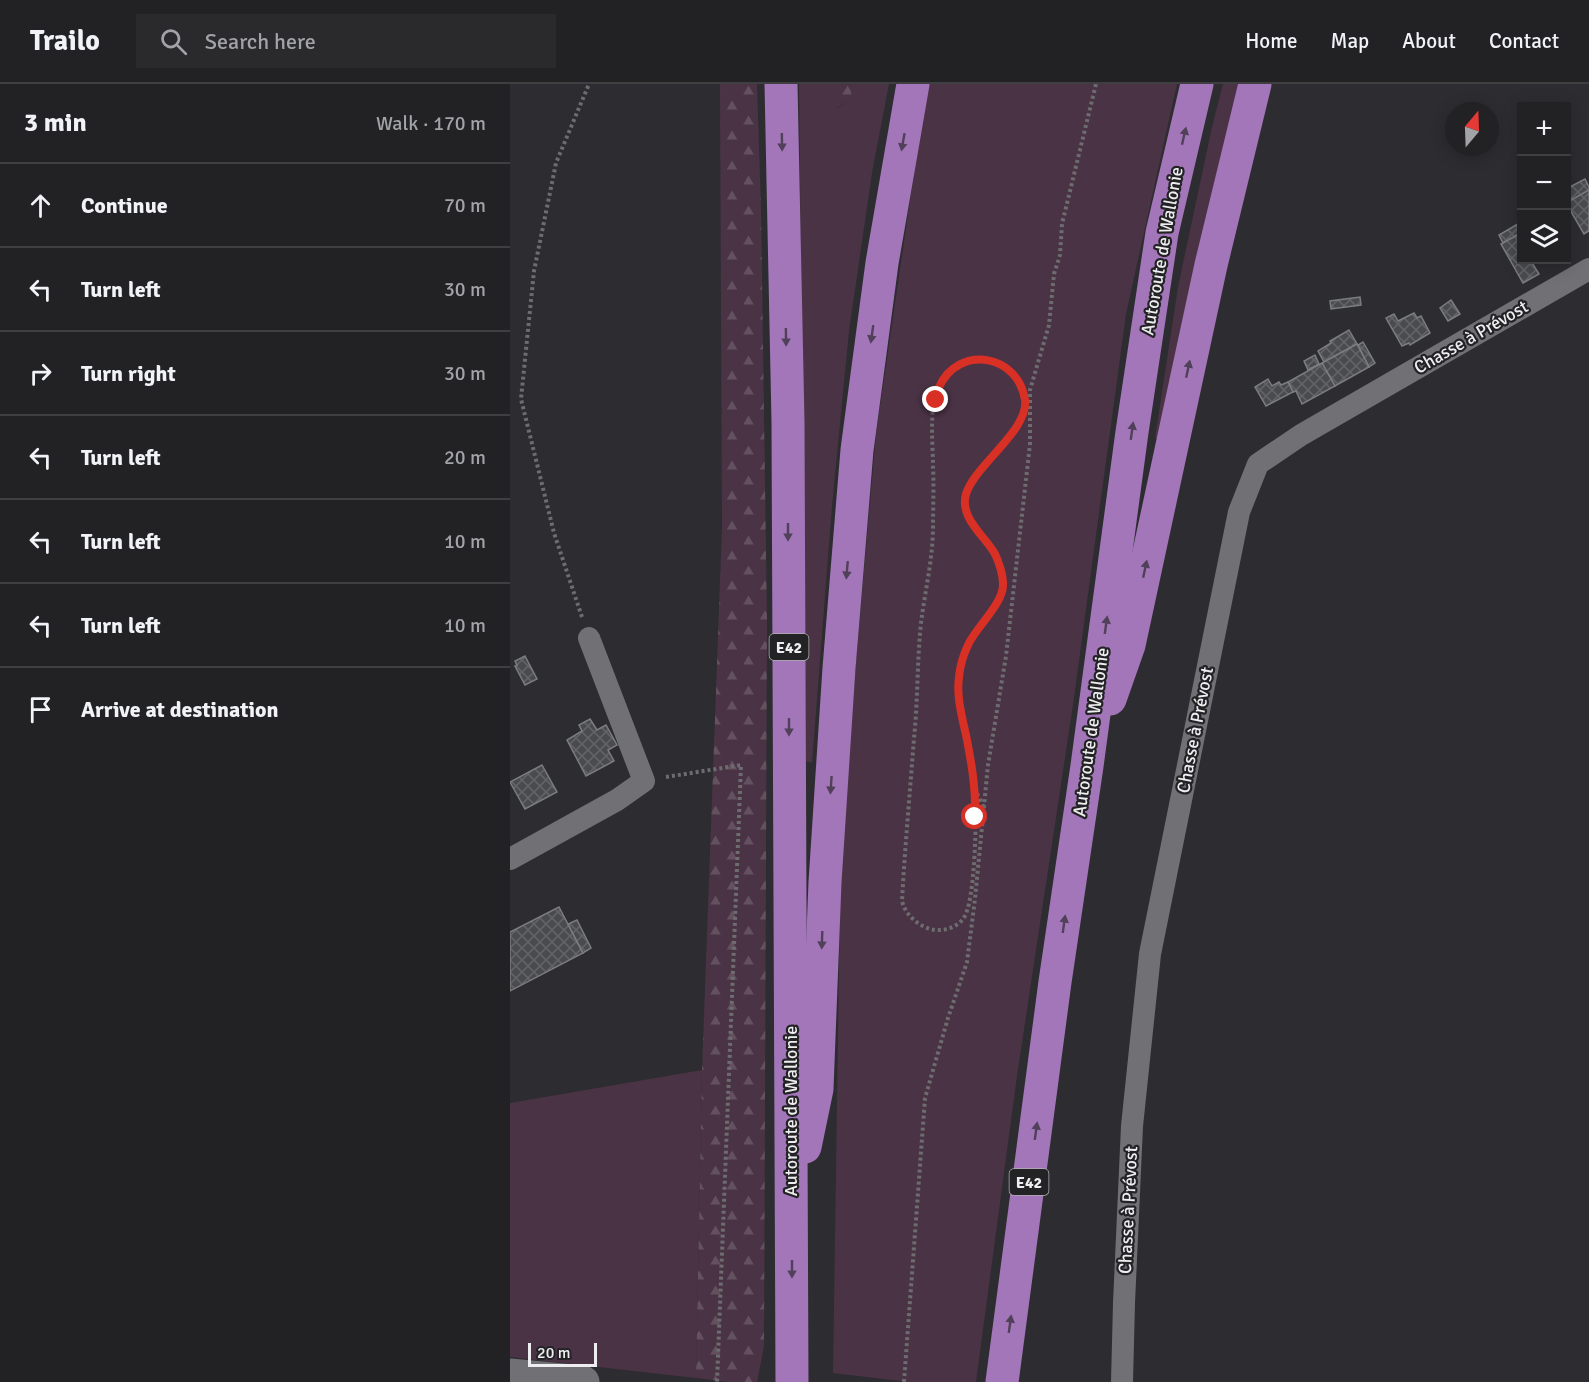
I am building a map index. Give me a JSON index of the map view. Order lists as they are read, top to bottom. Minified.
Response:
{"streets":{"highway":["Autoroute de Wallonie","E42"],"street":["Chasse à Prévost"]},"scale_bar":"20 m","north":"top","page":{"header":"Trailo","search":"Search here","nav":["Home","Map","About","Contact"],"heading":["3 min","Walk · 170 m"],"map_buttons":["+","−"],"list":[["Continue","70 m"],["Turn left","30 m"],["Turn right","30 m"],["Turn left","20 m"],["Turn left","10 m"],["Turn left","10 m"],"Arrive at destination"],"scale":"20 m"}}
